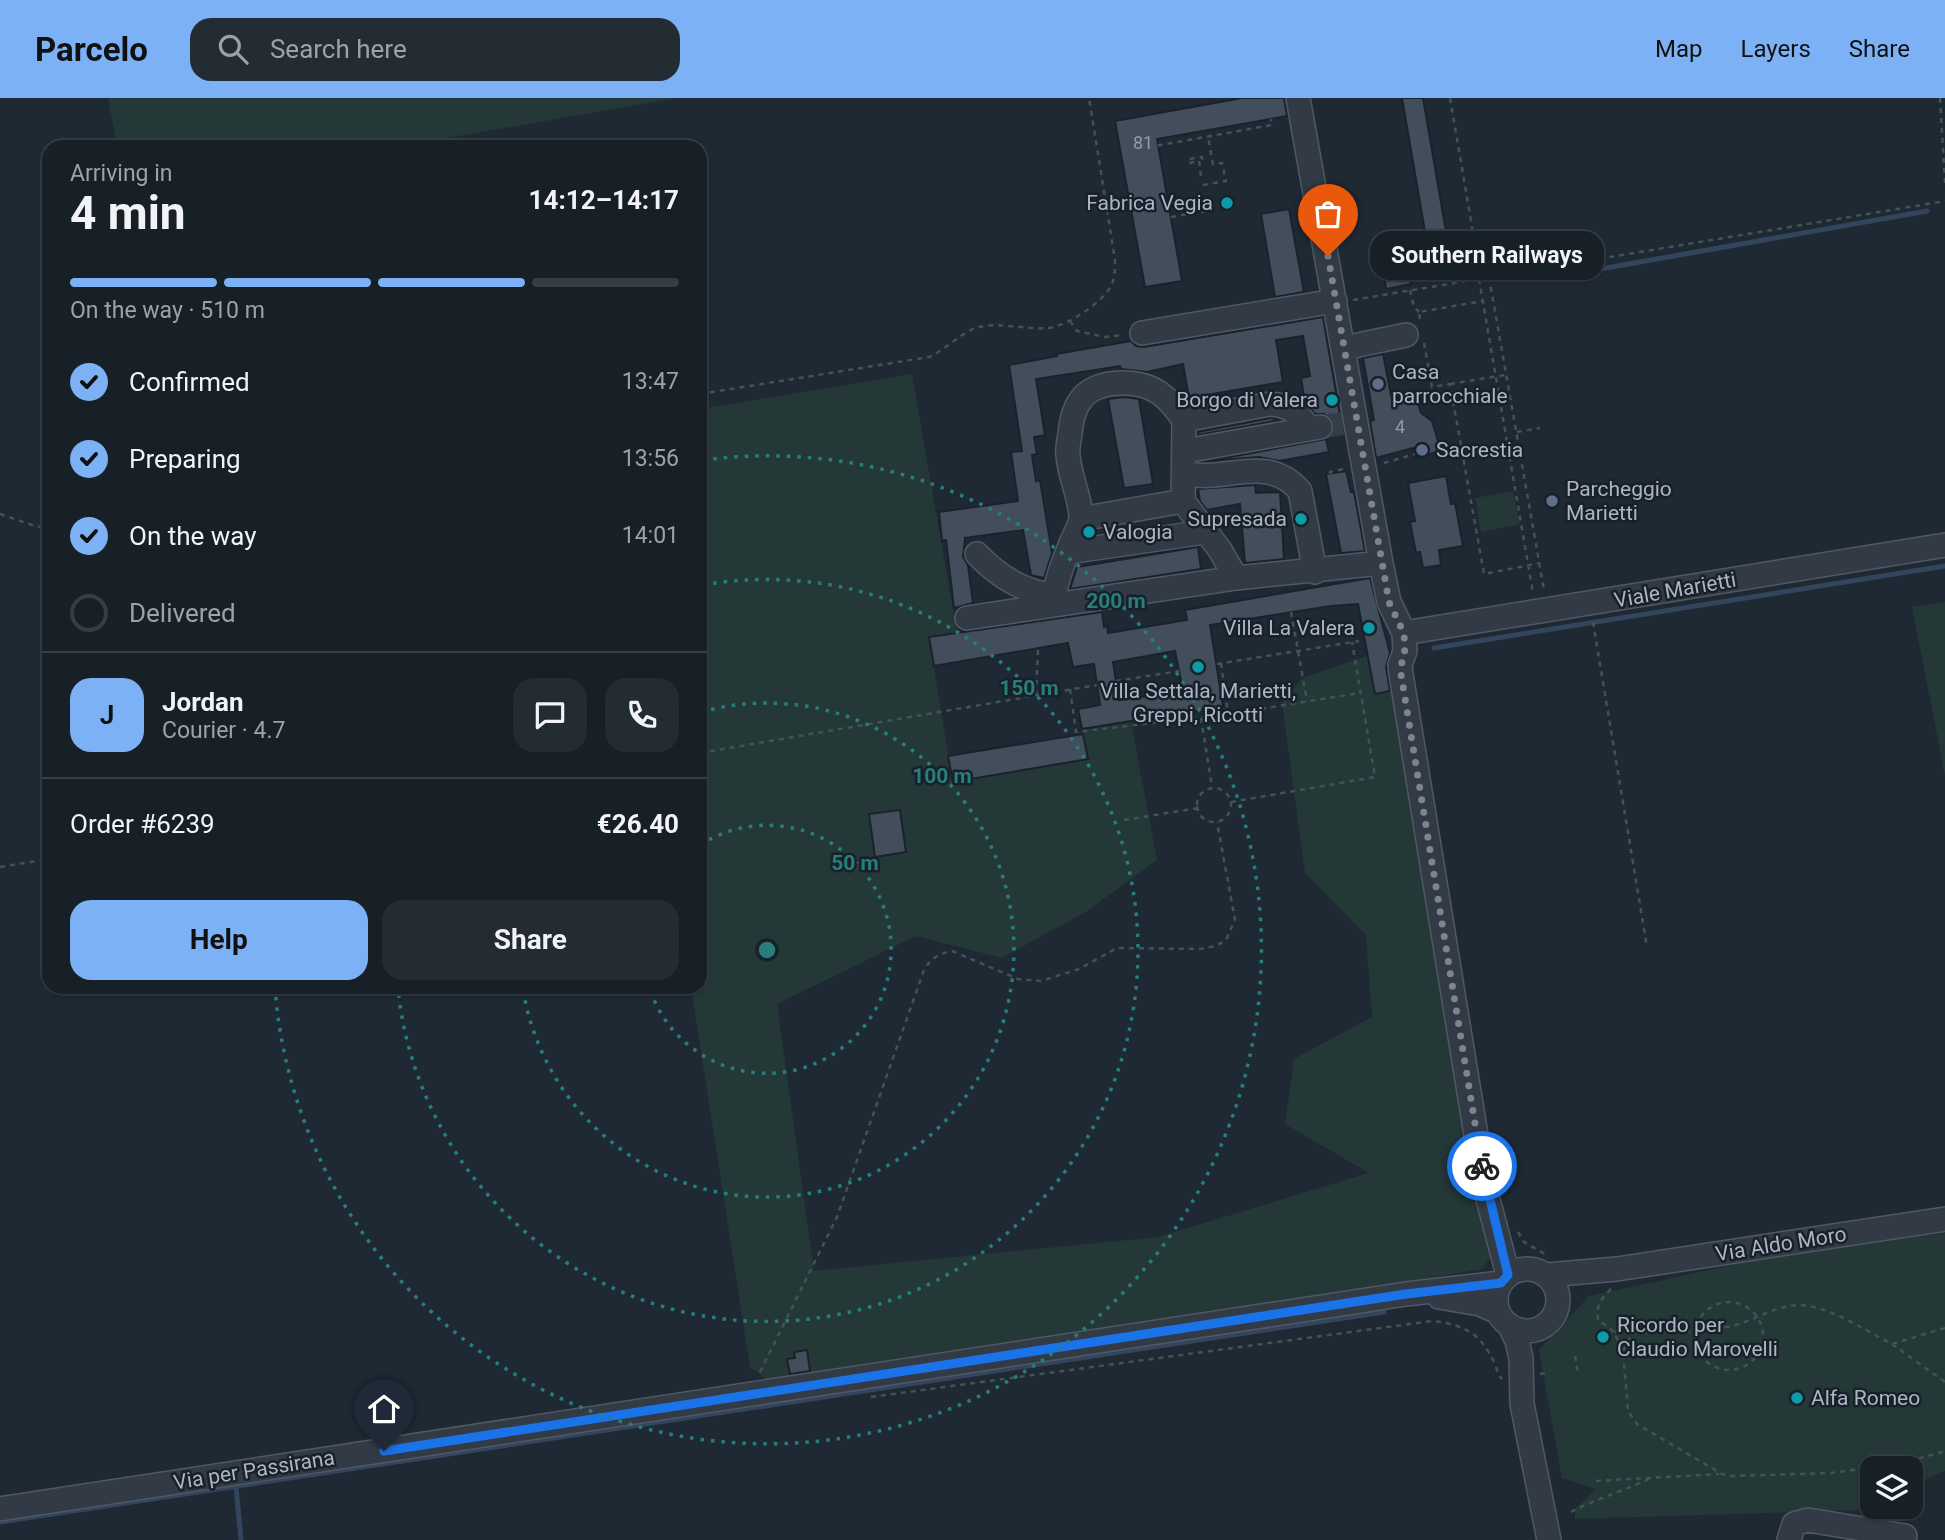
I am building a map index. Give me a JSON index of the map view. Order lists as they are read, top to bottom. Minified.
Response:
{"streets":{"street":["Viale Marietti","Via Aldo Moro","Via per Passirana"]},"crossings":[["Via Aldo Moro","Via per Passirana"]],"places":["Fabrica Vegia","Southern Railways","Casa parrocchiale","Borgo di Valera","Sacrestia","Parcheggio Marietti","Supresada","Valogia","Villa La Valera","Villa Settala, Marietti, Greppi, Ricotti","Ricordo per Claudio Marovelli","Alfa Romeo"],"house_numbers":["81","4"],"page":{"header":"Parcelo","search":"Search here","nav":["Map","Layers","Share"],"heading":["4 min","Arriving in","14:12–14:17"],"panel":["Jordan","Courier · 4.7","Order #6239","€26.40"],"bubble":"Southern Railways","bar":"On the way · 510 m","list":[["Confirmed","13:47"],["Preparing","13:56"],["On the way","14:01"],"Delivered"],"round":"J","buttons":["Help","Share"]},"rings":["200 m","150 m","100 m","50 m"]}
